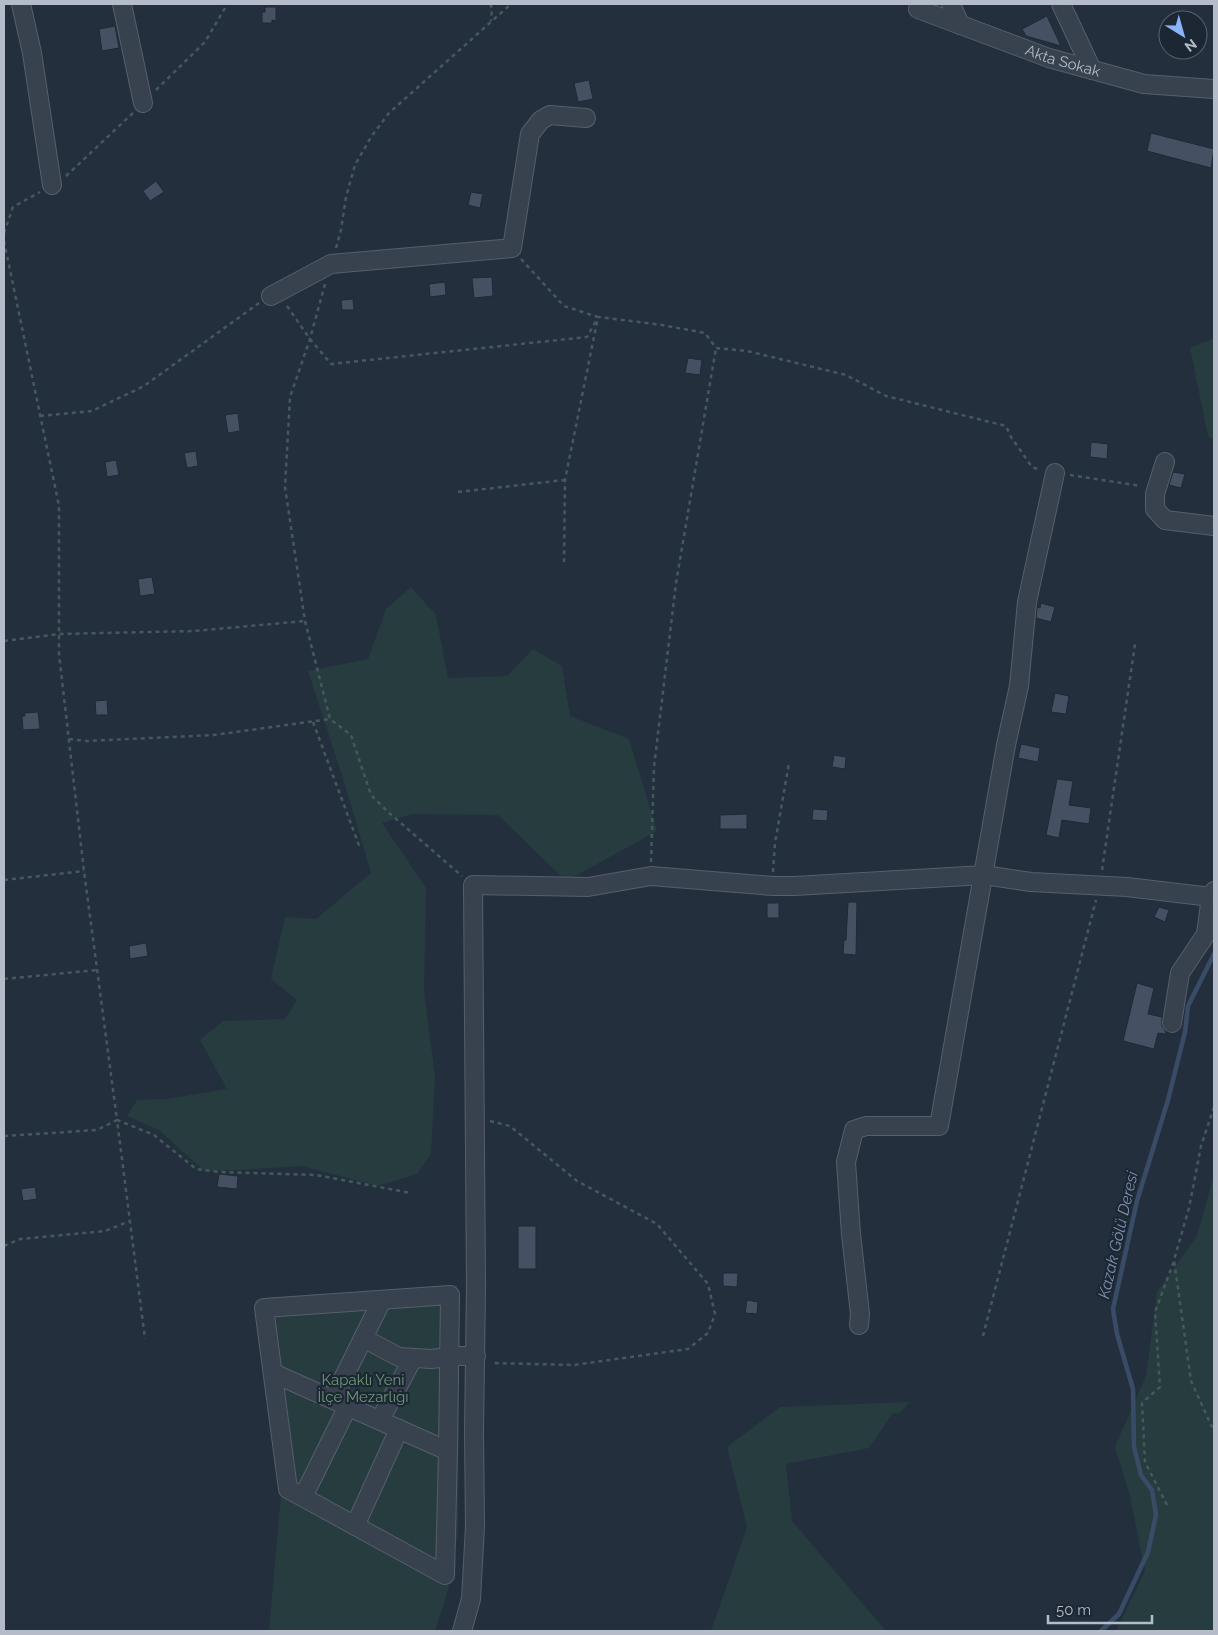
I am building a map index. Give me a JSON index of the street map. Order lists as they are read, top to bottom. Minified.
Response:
{"streets":{"street":["Akta Sokak"]},"water":["Kazak Gölü Deresi"],"parks":["Kapaklı Yeni İlçe Mezarlığı"],"scale_bar":"50 m","north":"bottom right"}
